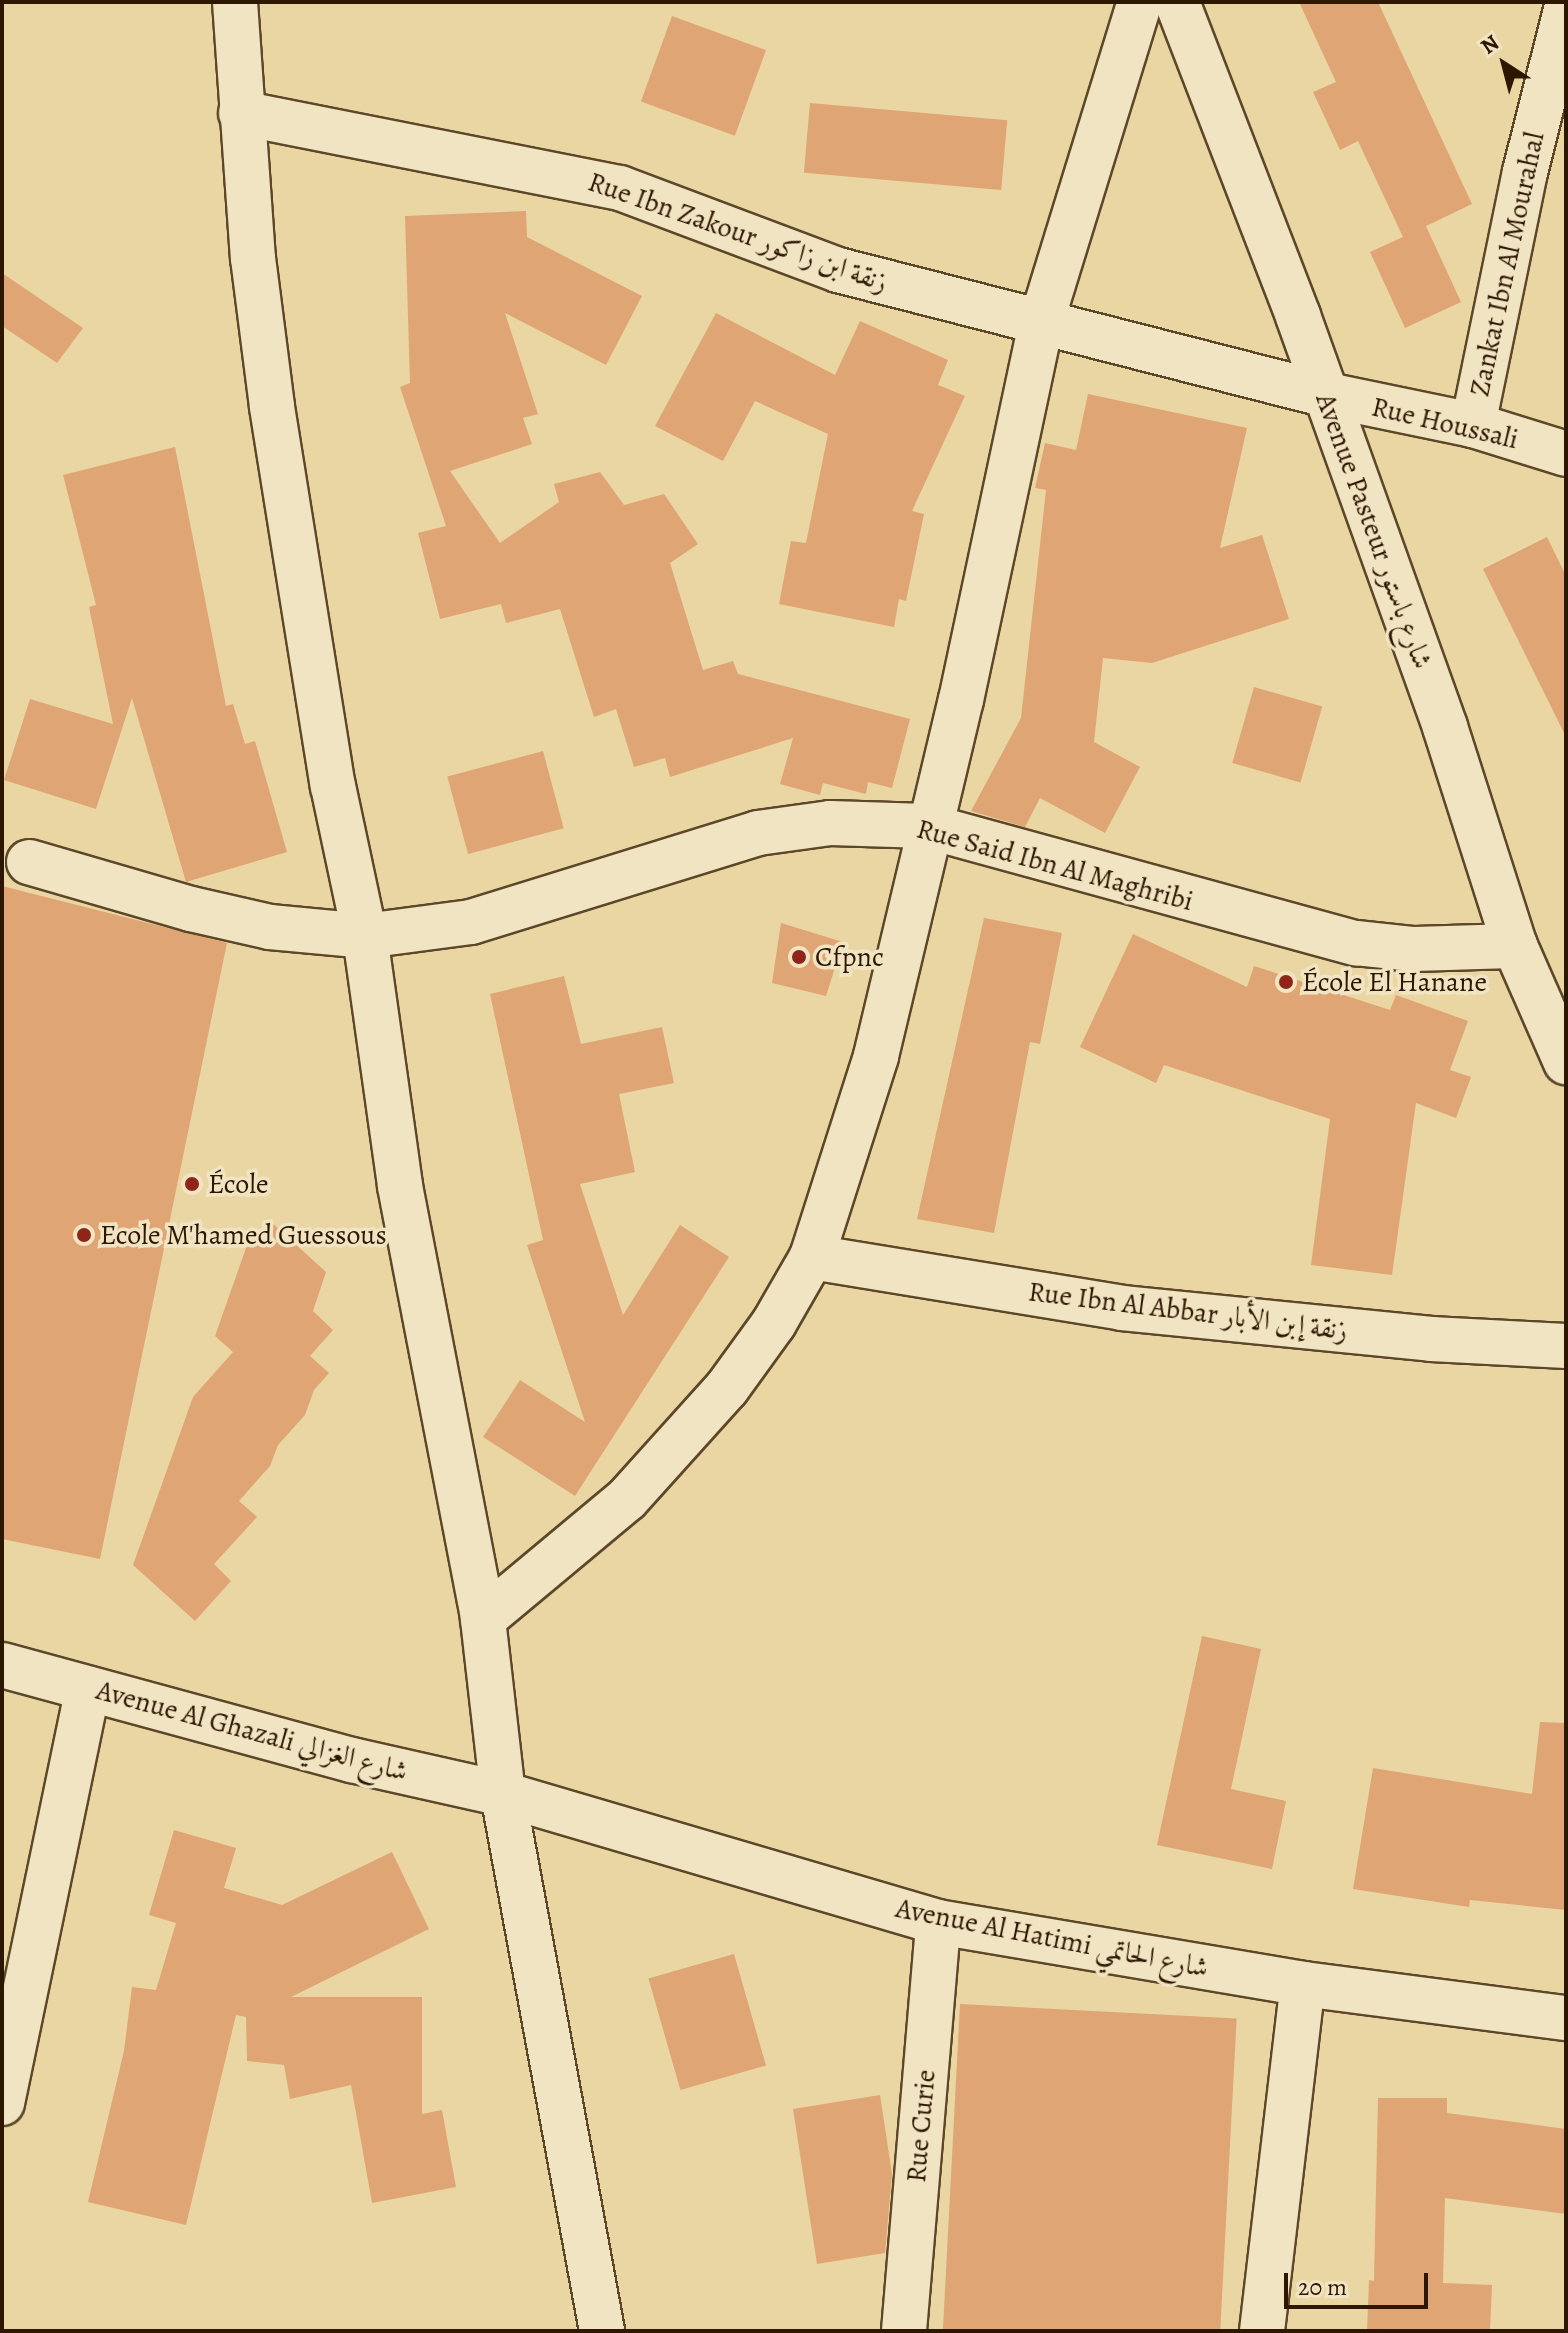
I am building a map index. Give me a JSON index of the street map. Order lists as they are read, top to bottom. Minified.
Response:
{"streets":{"street":["Rue Ibn Zakour زنقة ابن زاكور","Zankat Ibn Al Mourahal","Rue Houssali","Avenue Pasteur شارع باستور","Rue Said Ibn Al Maghribi","Rue Ibn Al Abbar زنقة إبن الأبار","Avenue Al Ghazali شارع الغزالي","Avenue Al Hatimi شارع الحاتمي","Rue Curie"]},"crossings":[["Rue Ibn Zakour زنقة ابن زاكور","Rue Houssali"],["Rue Ibn Zakour زنقة ابن زاكور","Avenue Pasteur شارع باستور"],["Zankat Ibn Al Mourahal","Rue Houssali"],["Rue Houssali","Avenue Pasteur شارع باستور"],["Avenue Pasteur شارع باستور","Rue Said Ibn Al Maghribi"],["Avenue Al Ghazali شارع الغزالي","Avenue Al Hatimi شارع الحاتمي"],["Avenue Al Hatimi شارع الحاتمي","Rue Curie"]],"places":["Cfpnc","École El Hanane","École","Ecole M'hamed Guessous"],"scale_bar":"20 m","north":"top left"}
